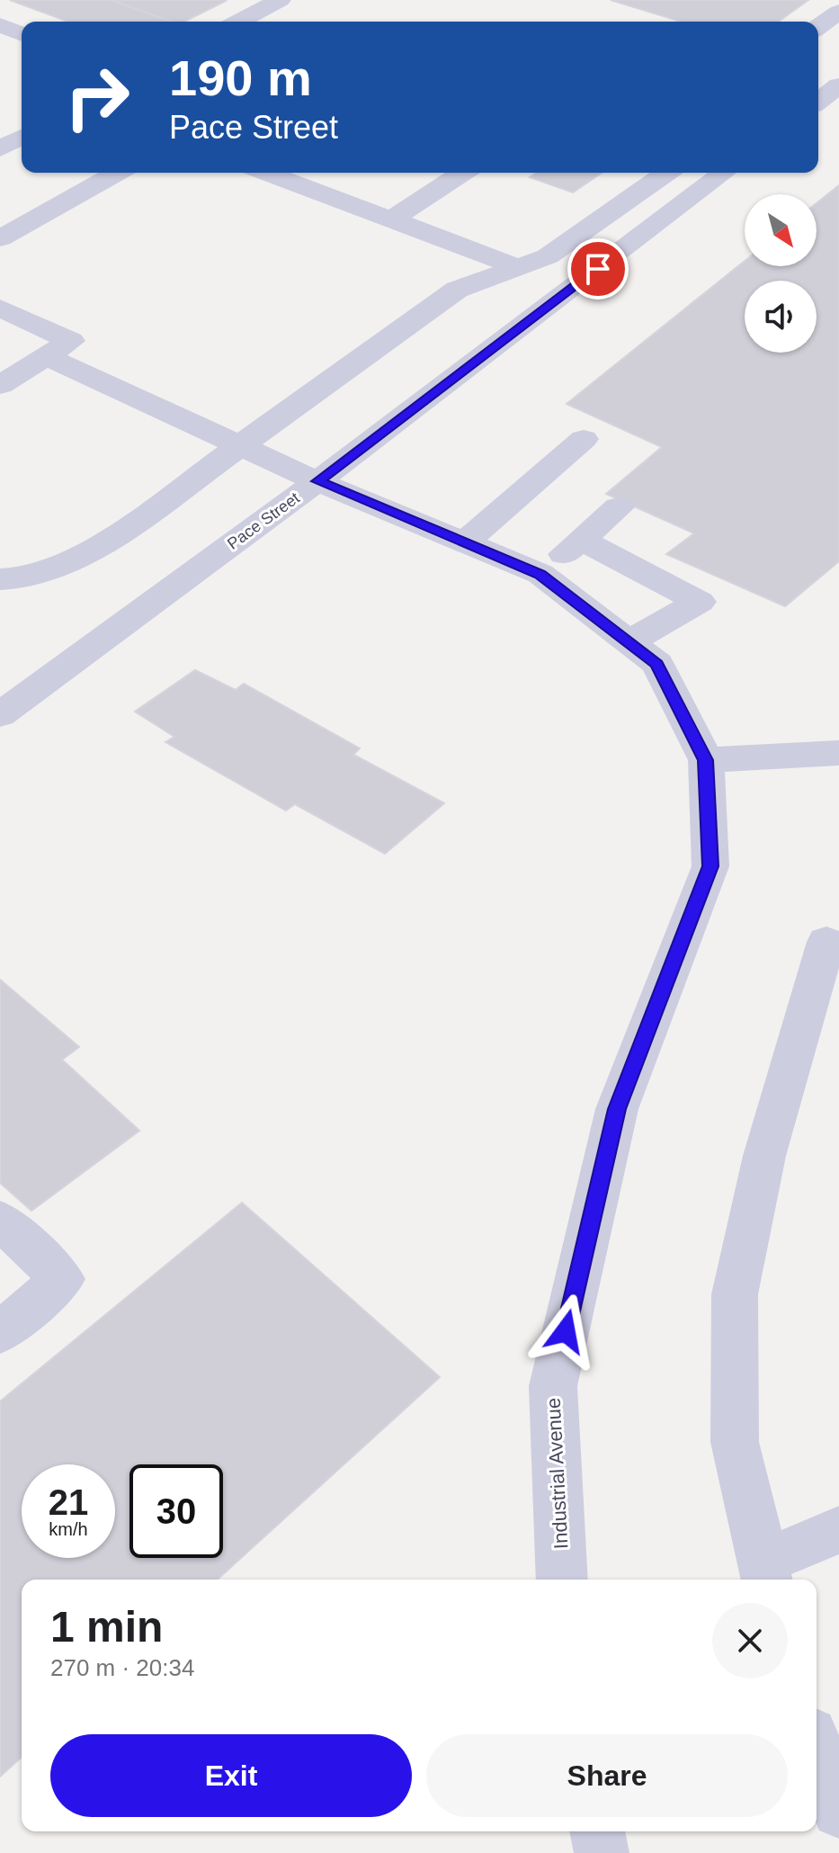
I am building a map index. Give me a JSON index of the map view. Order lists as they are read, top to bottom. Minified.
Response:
{"streets":{"street":["Pace Street","Industrial Avenue"]},"crossings":[["Pace Street","Industrial Avenue"]],"north":"bottom right","page":{"turn":["190 m","Pace Street"],"speed":"21 km/h","limit":"30","heading":["1 min","270 m · 20:34"],"buttons":["Exit","Share"]}}
